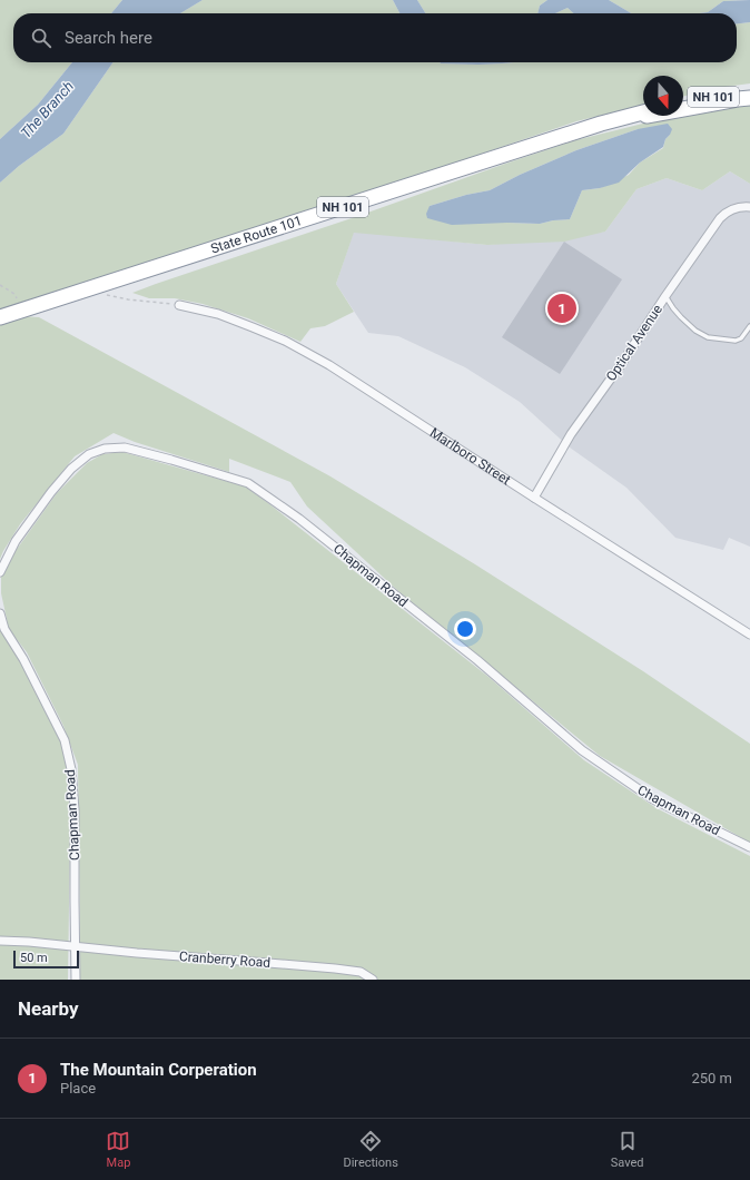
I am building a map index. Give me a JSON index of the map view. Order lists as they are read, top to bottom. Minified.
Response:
{"streets":{"highway":["NH 101","State Route 101"],"street":["Optical Avenue","Marlboro Street","Chapman Road","Cranberry Road"]},"crossings":[["Optical Avenue","Marlboro Street"],["Chapman Road","Cranberry Road"]],"water":["The Branch"],"scale_bar":"50 m","north":"bottom","page":{"search":"Search here","pins":"1","scale":"50 m","heading":"Nearby","list":[{"mark":"1","name":"The Mountain Corperation","note":"Place","value":"250 m"}],"nav":["Map","Directions","Saved"]}}
